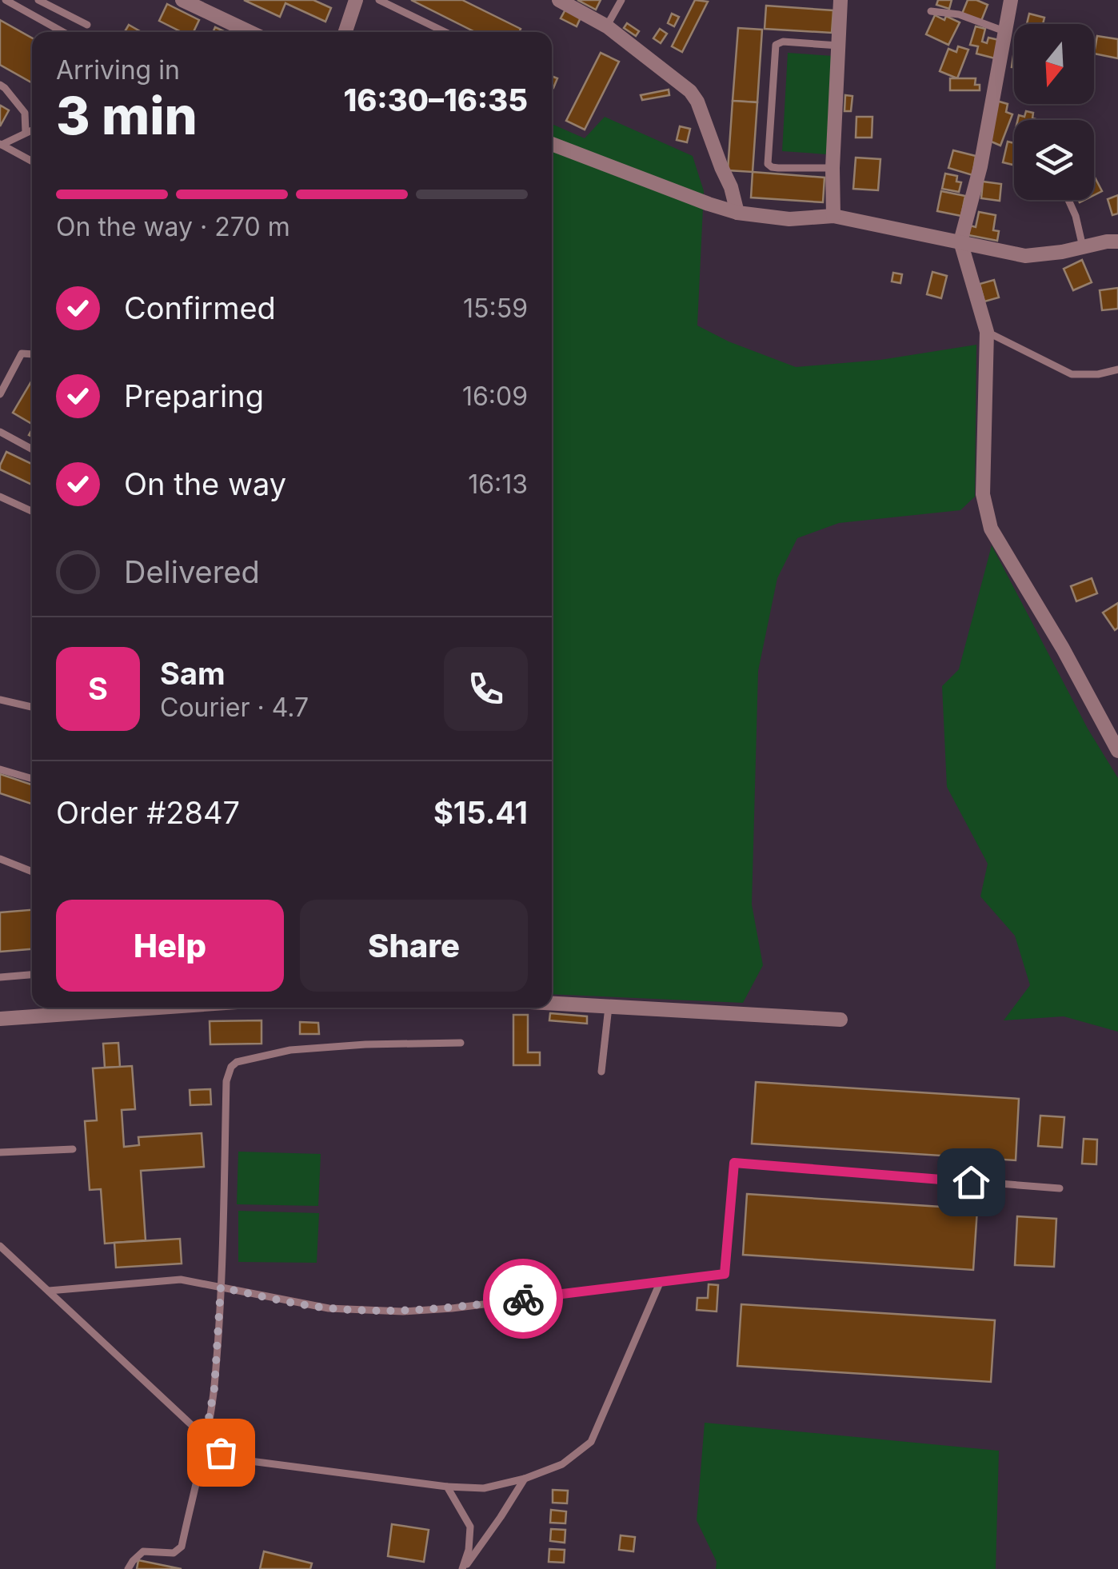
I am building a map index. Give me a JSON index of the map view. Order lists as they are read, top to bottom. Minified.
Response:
{"north":"bottom","page":{"heading":["3 min","Arriving in","16:30–16:35"],"panel":["Sam","Courier · 4.7","Order #2847","$15.41"],"bar":"On the way · 270 m","list":[["Confirmed","15:59"],["Preparing","16:09"],["On the way","16:13"],"Delivered"],"round":"S","buttons":["Help","Share"]}}
